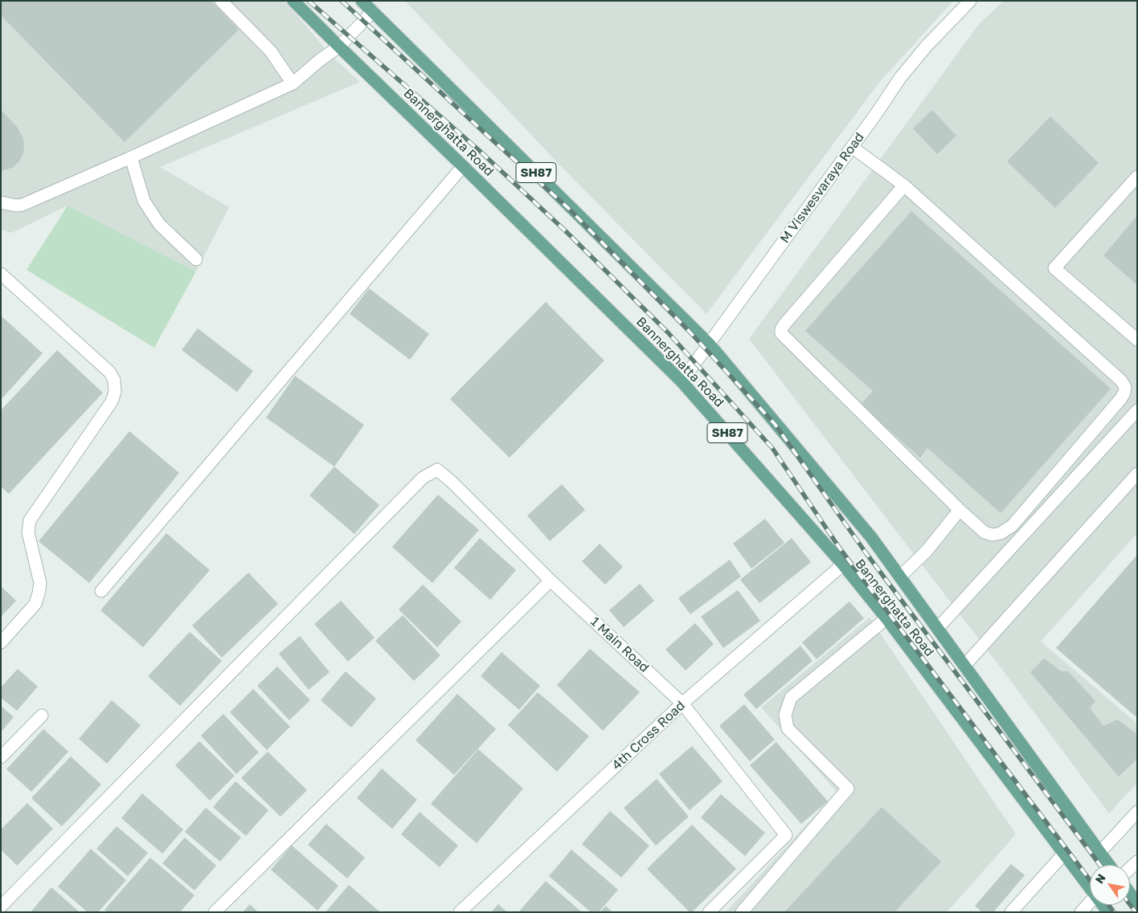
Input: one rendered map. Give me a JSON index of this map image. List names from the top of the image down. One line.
{"streets":{"main road":["Bannerghatta Road","SH87"],"street":["M Viswesvaraya Road","1 Main Road","4th Cross Road"]},"crossings":[["Bannerghatta Road","M Viswesvaraya Road"],["Bannerghatta Road","4th Cross Road"],["1 Main Road","4th Cross Road"]],"north":"top left"}
